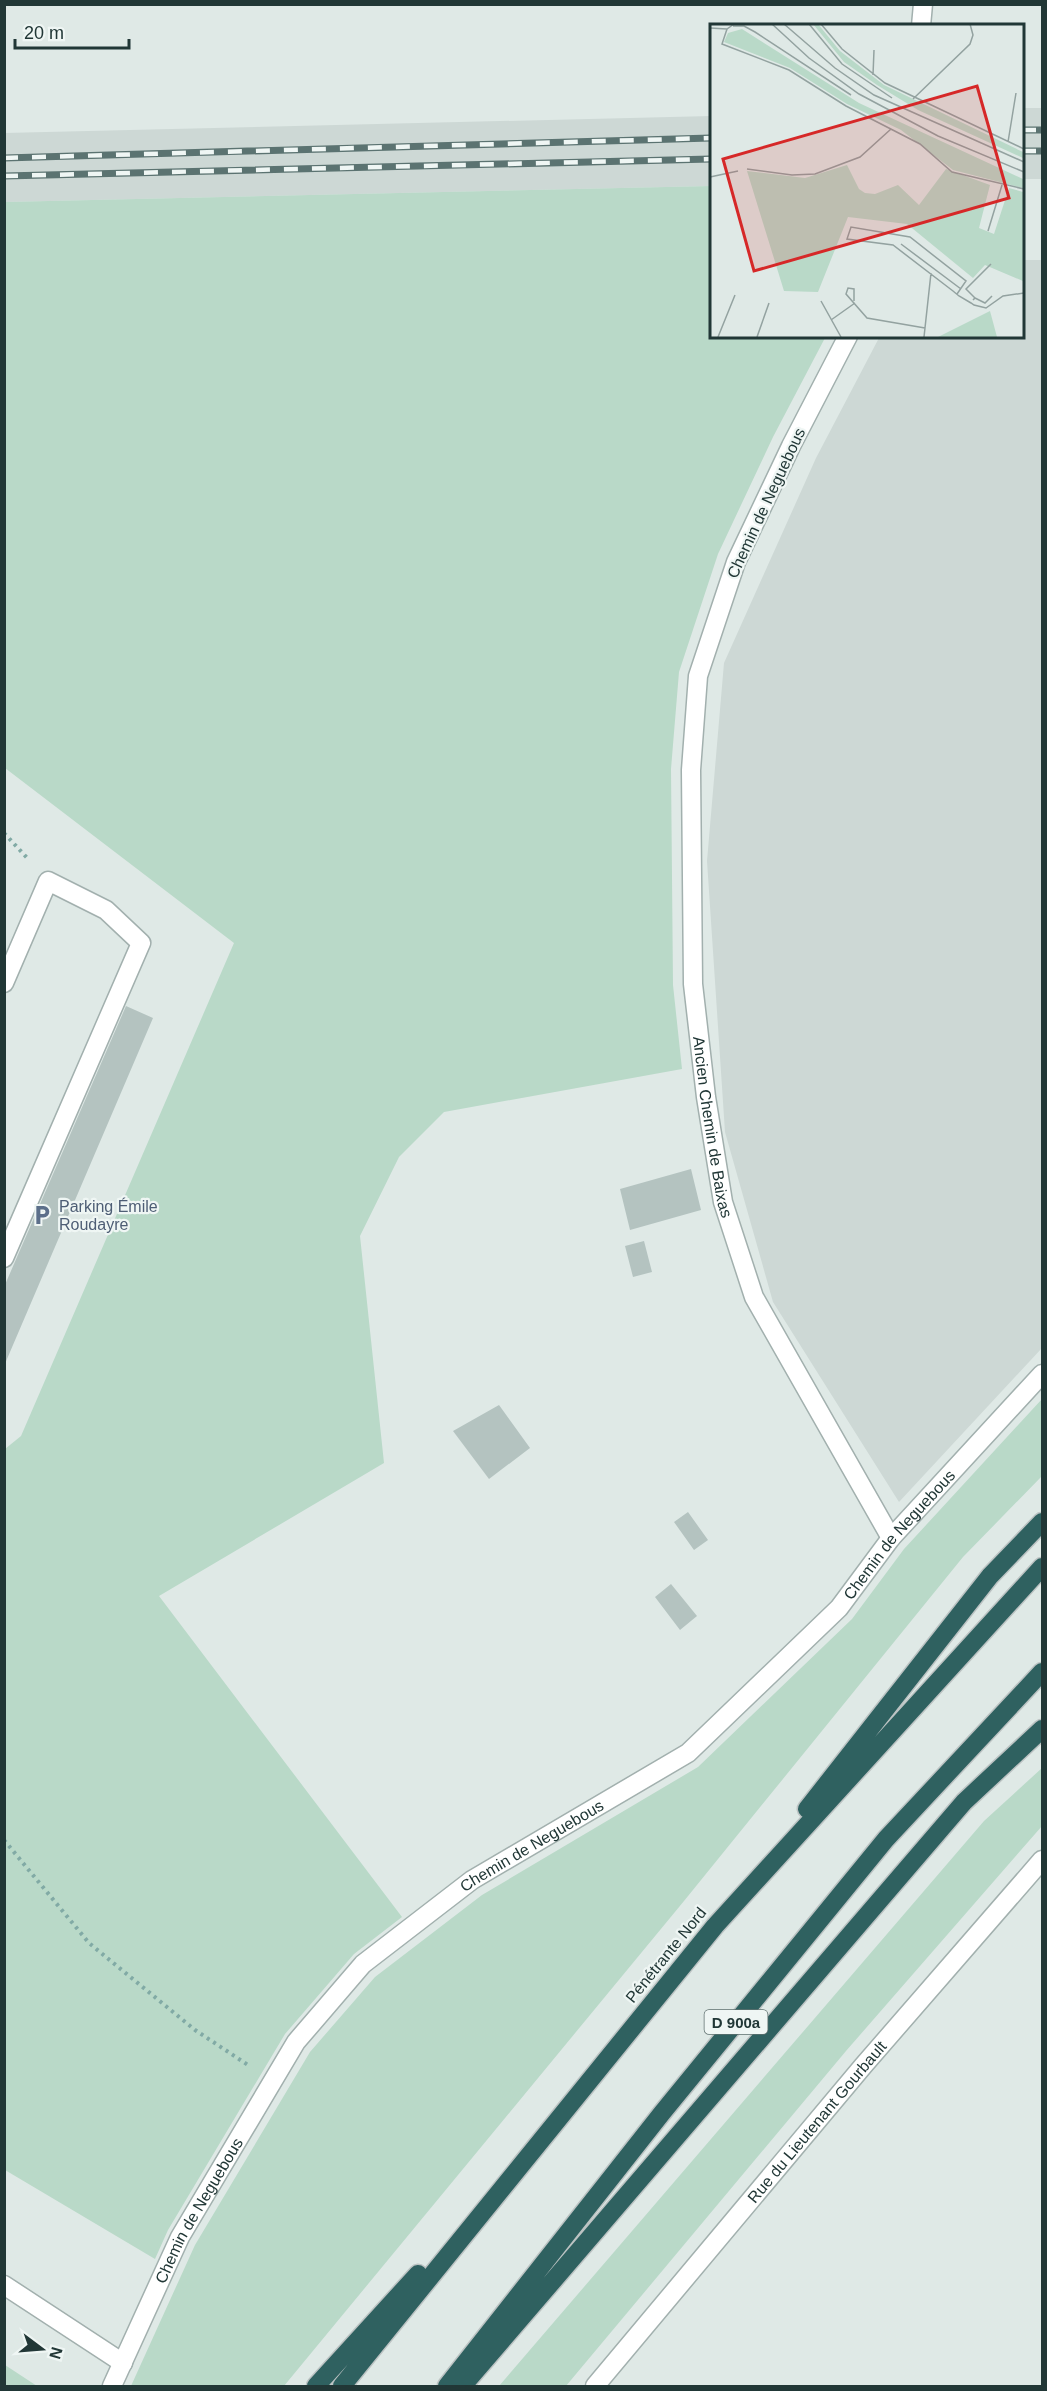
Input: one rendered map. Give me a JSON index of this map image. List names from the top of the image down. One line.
{"streets":{"highway":["Pénétrante Nord","D 900a"],"street":["Chemin de Neguebous","Ancien Chemin de Baixas","Rue du Lieutenant Gourbault"]},"crossings":[["Chemin de Neguebous","Ancien Chemin de Baixas"]],"places":{"parking":["Parking Émile Roudayre"]},"scale_bar":"20 m","north":"right"}
